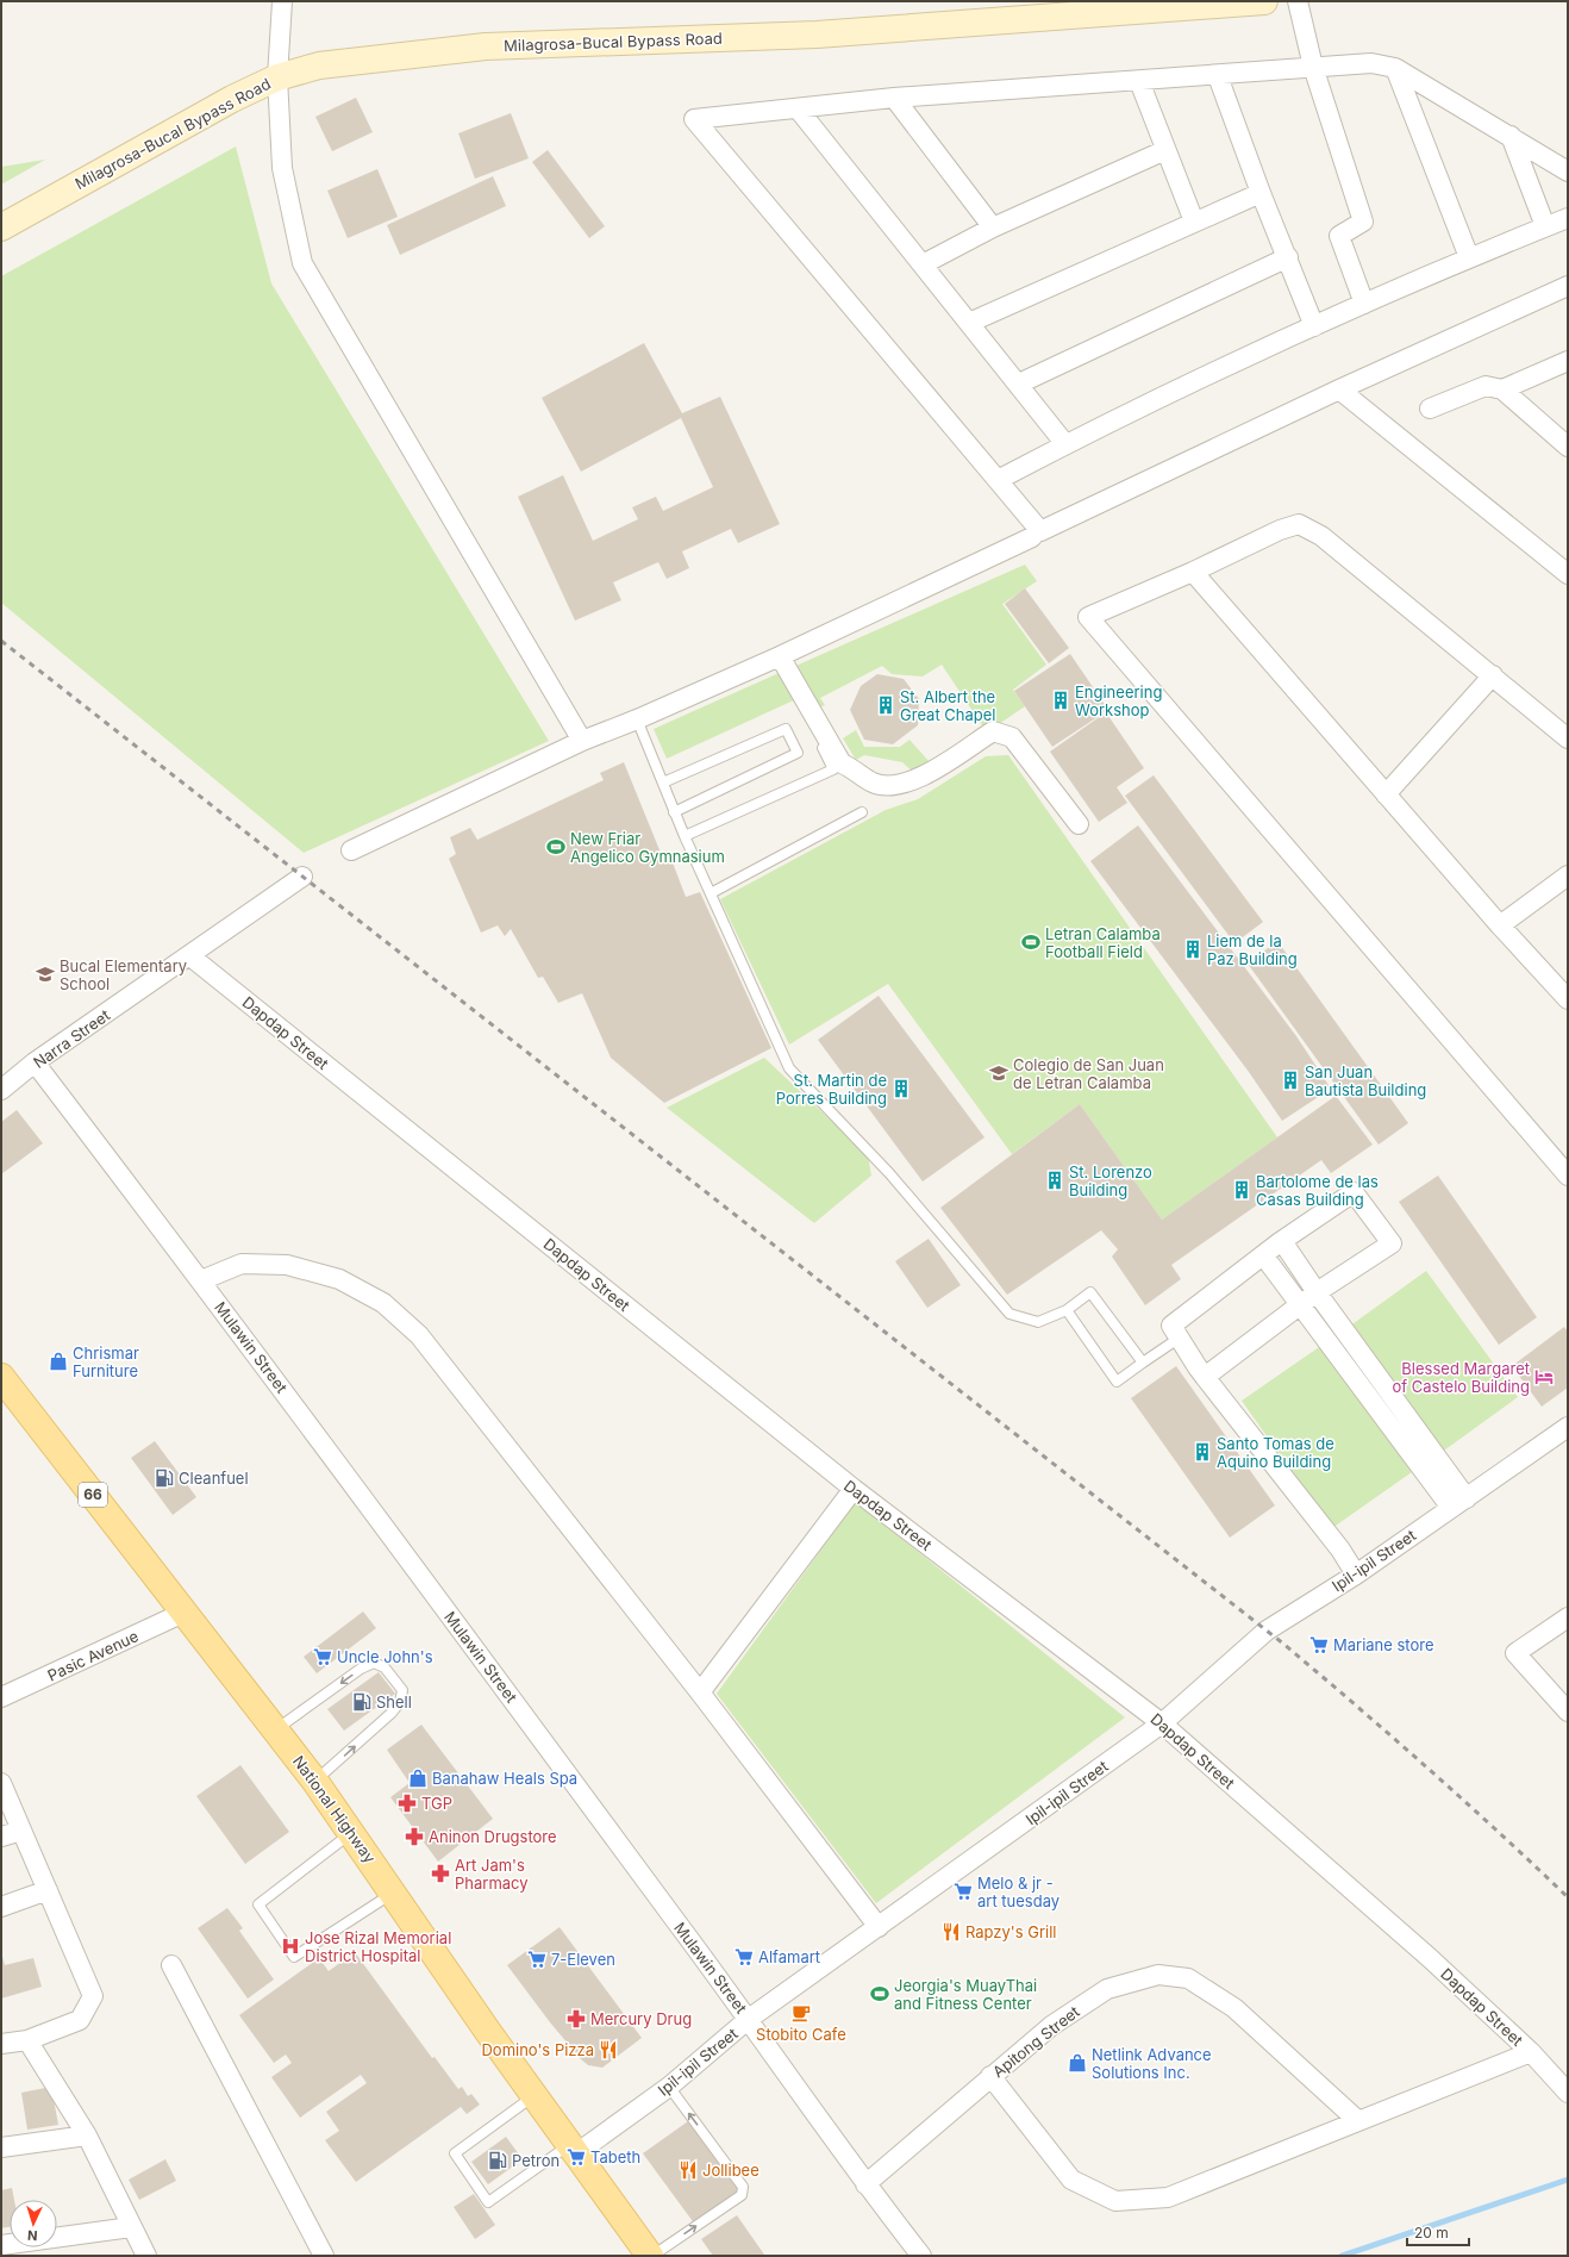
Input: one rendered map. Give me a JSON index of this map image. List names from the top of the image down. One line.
{"streets":{"main road":["Milagrosa-Bucal Bypass Road","66","National Highway"],"street":["Dapdap Street","Narra Street","Mulawin Street","Ipil-ipil Street","Pasic Avenue","Apitong Street"]},"crossings":[["Dapdap Street","Narra Street"],["Dapdap Street","Ipil-ipil Street"],["Narra Street","Mulawin Street"],["Mulawin Street","Ipil-ipil Street"],["Mulawin Street","Apitong Street"],["Ipil-ipil Street","National Highway"],["Pasic Avenue","National Highway"]],"places":{"building":["Engineering Workshop","St. Albert the Great Chapel","Liem de la Paz Building","San Juan Bautista Building","St. Martin de Porres Building","St. Lorenzo Building","Bartolome de las Casas Building","Santo Tomas de Aquino Building"],"sports":["New Friar Angelico Gymnasium","Letran Calamba Football Field","Jeorgia's MuayThai and Fitness Center"],"school or university":["Bucal Elementary School","Colegio de San Juan de Letran Calamba"],"shop":["Chrismar Furniture","Banahaw Heals Spa","Netlink Advance Solutions Inc."],"hotel":["Blessed Margaret of Castelo Building"],"fuel station":["Cleanfuel","Shell","Petron"],"supermarket":["Mariane store","Uncle John's","Melo & jr - art tuesday","Alfamart","7-Eleven","Tabeth"],"pharmacy":["TGP","Aninon Drugstore","Art Jam's Pharmacy","Mercury Drug"],"restaurant":["Rapzy's Grill","Domino's Pizza","Jollibee"],"hospital":["Jose Rizal Memorial District Hospital"],"cafe":["Stobito Cafe"]},"scale_bar":"20 m","north":"bottom"}
